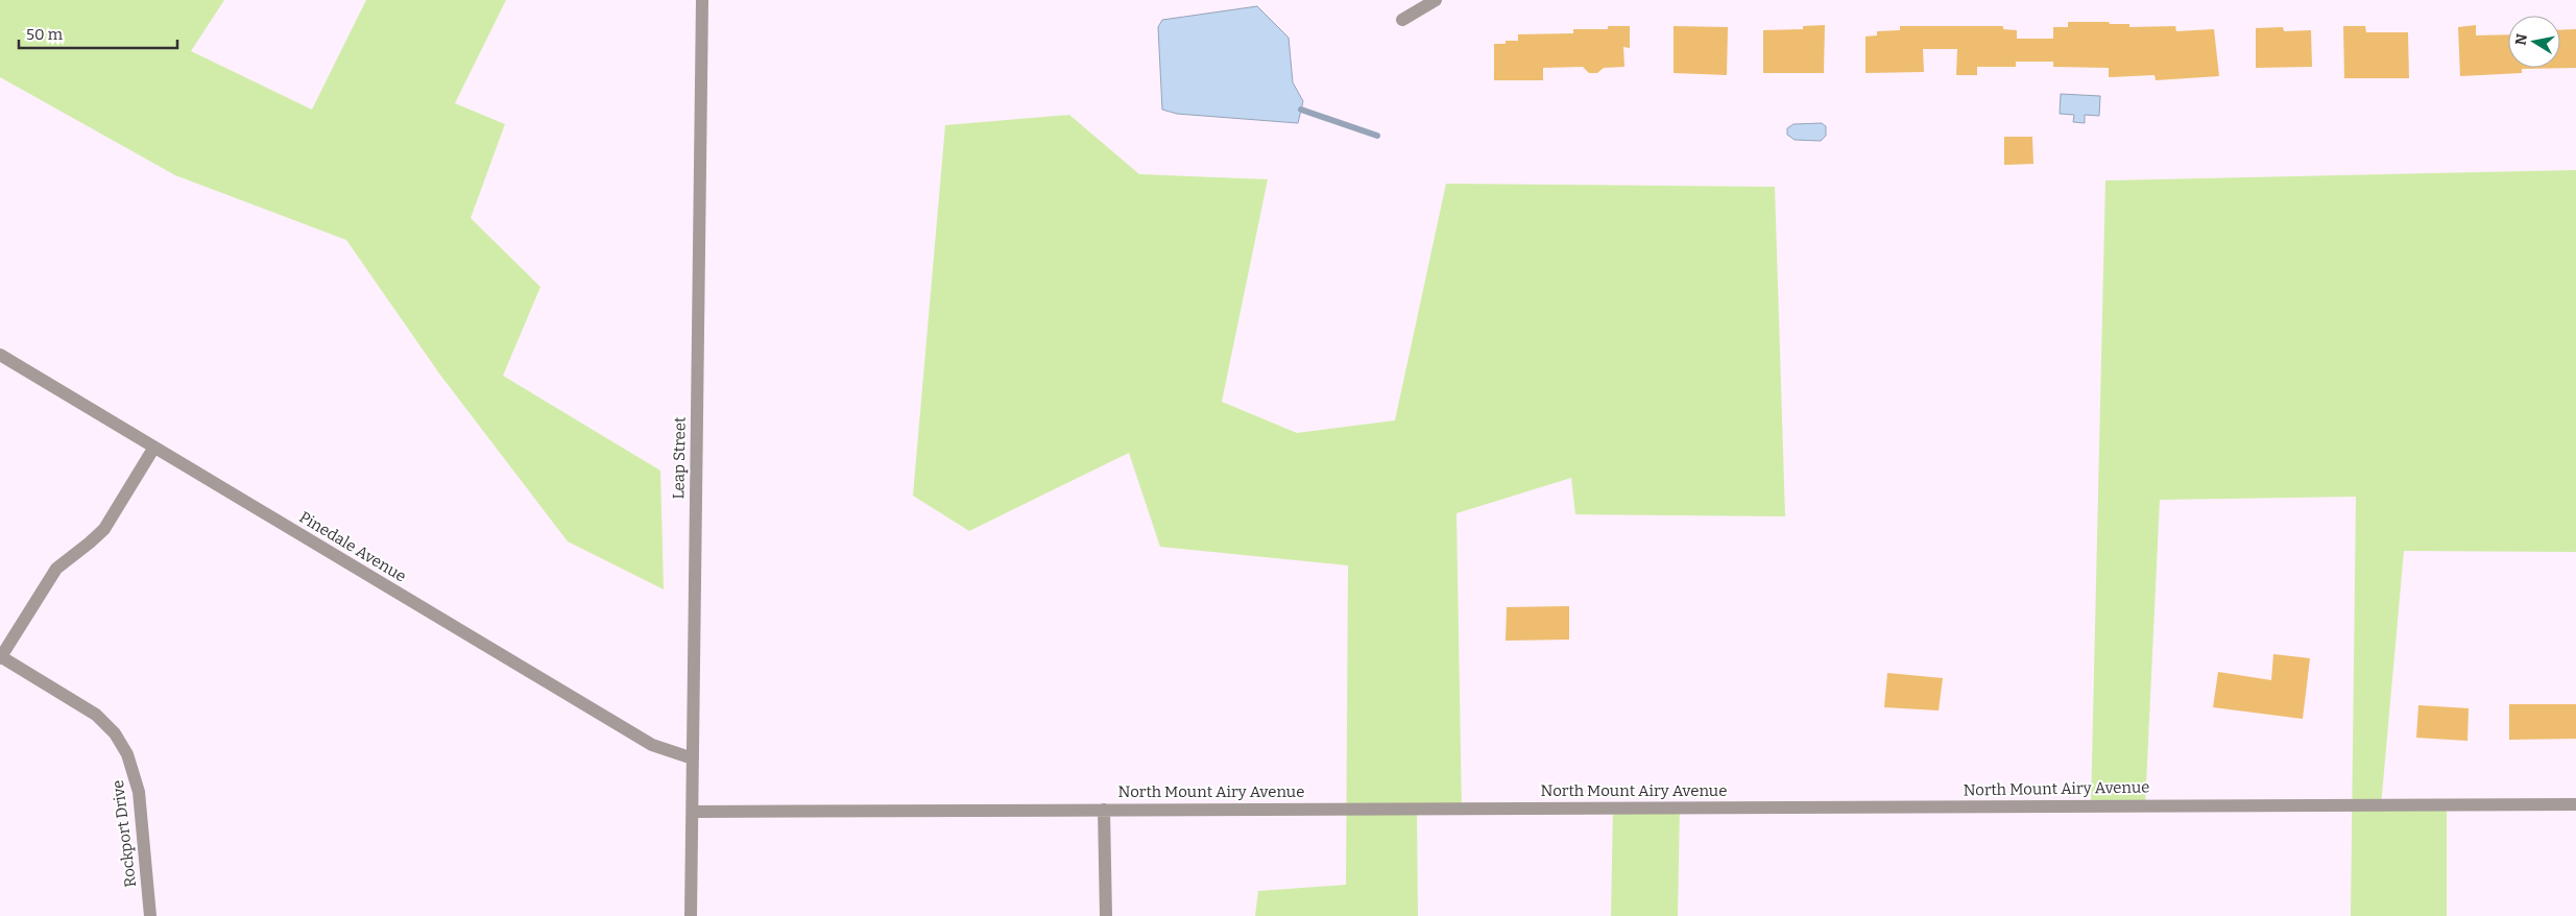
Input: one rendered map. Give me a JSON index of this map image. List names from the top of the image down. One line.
{"streets":{"street":["Leap Street","Pinedale Avenue","North Mount Airy Avenue","Rockport Drive"]},"crossings":[["Leap Street","Pinedale Avenue"],["Leap Street","North Mount Airy Avenue"]],"scale_bar":"50 m","north":"left"}
